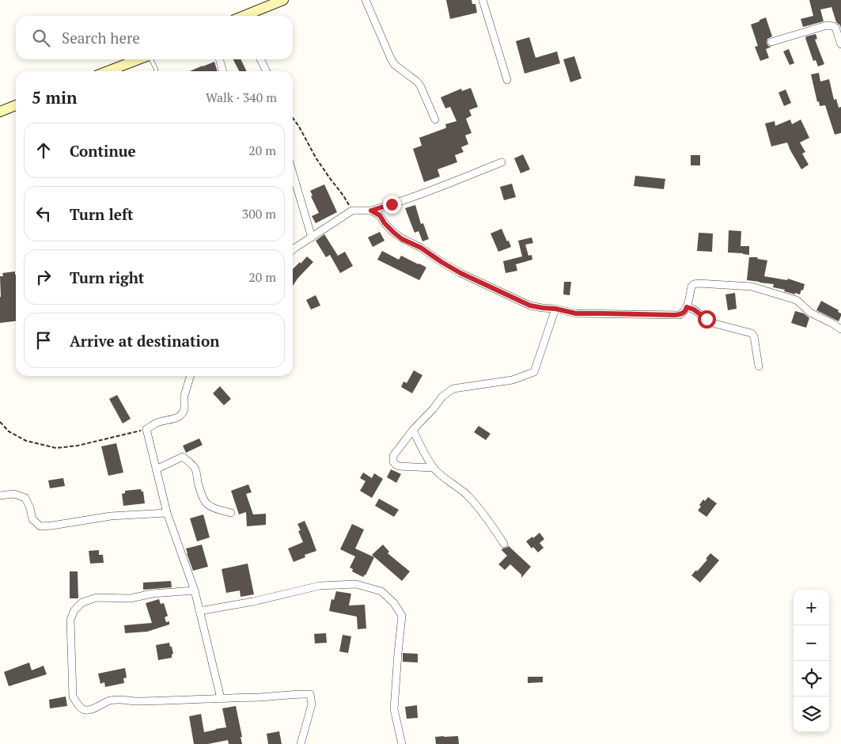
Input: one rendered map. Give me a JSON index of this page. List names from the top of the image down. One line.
{"page":{"search":"Search here","heading":["5 min","Walk · 340 m"],"list":[["Continue","20 m"],["Turn left","300 m"],["Turn right","20 m"],"Arrive at destination"],"map_buttons":["+","−"]}}
